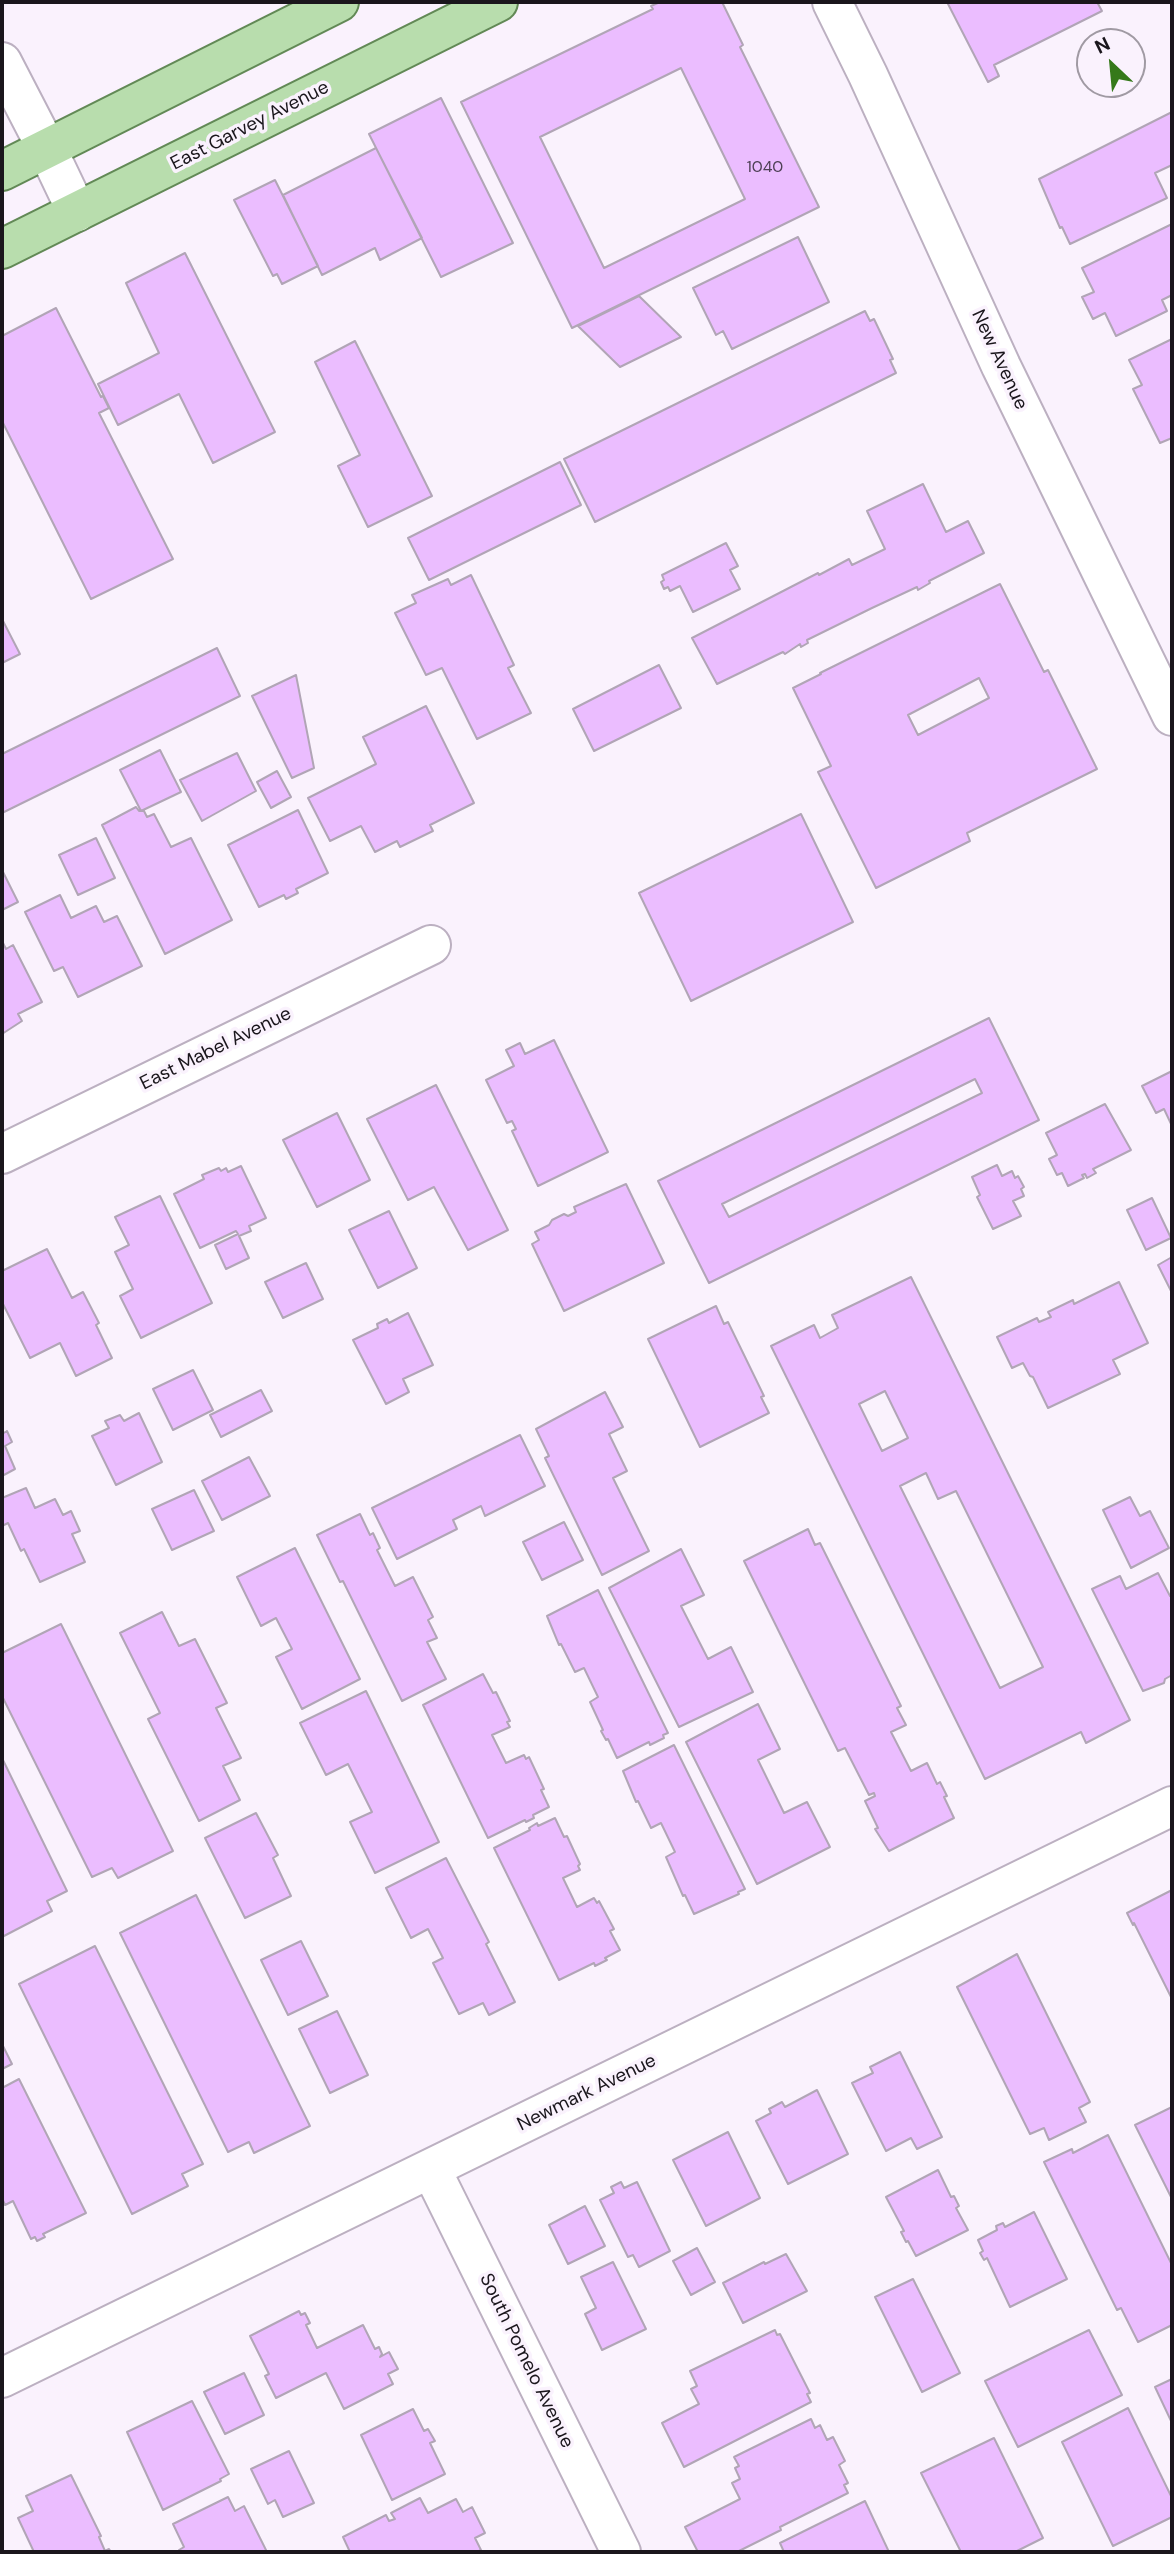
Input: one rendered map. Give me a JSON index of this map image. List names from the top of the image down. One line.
{"streets":{"main road":["East Garvey Avenue"],"street":["New Avenue","East Mabel Avenue","Newmark Avenue","South Pomelo Avenue"]},"crossings":[["Newmark Avenue","South Pomelo Avenue"]],"house_numbers":["1040"],"north":"top left"}
